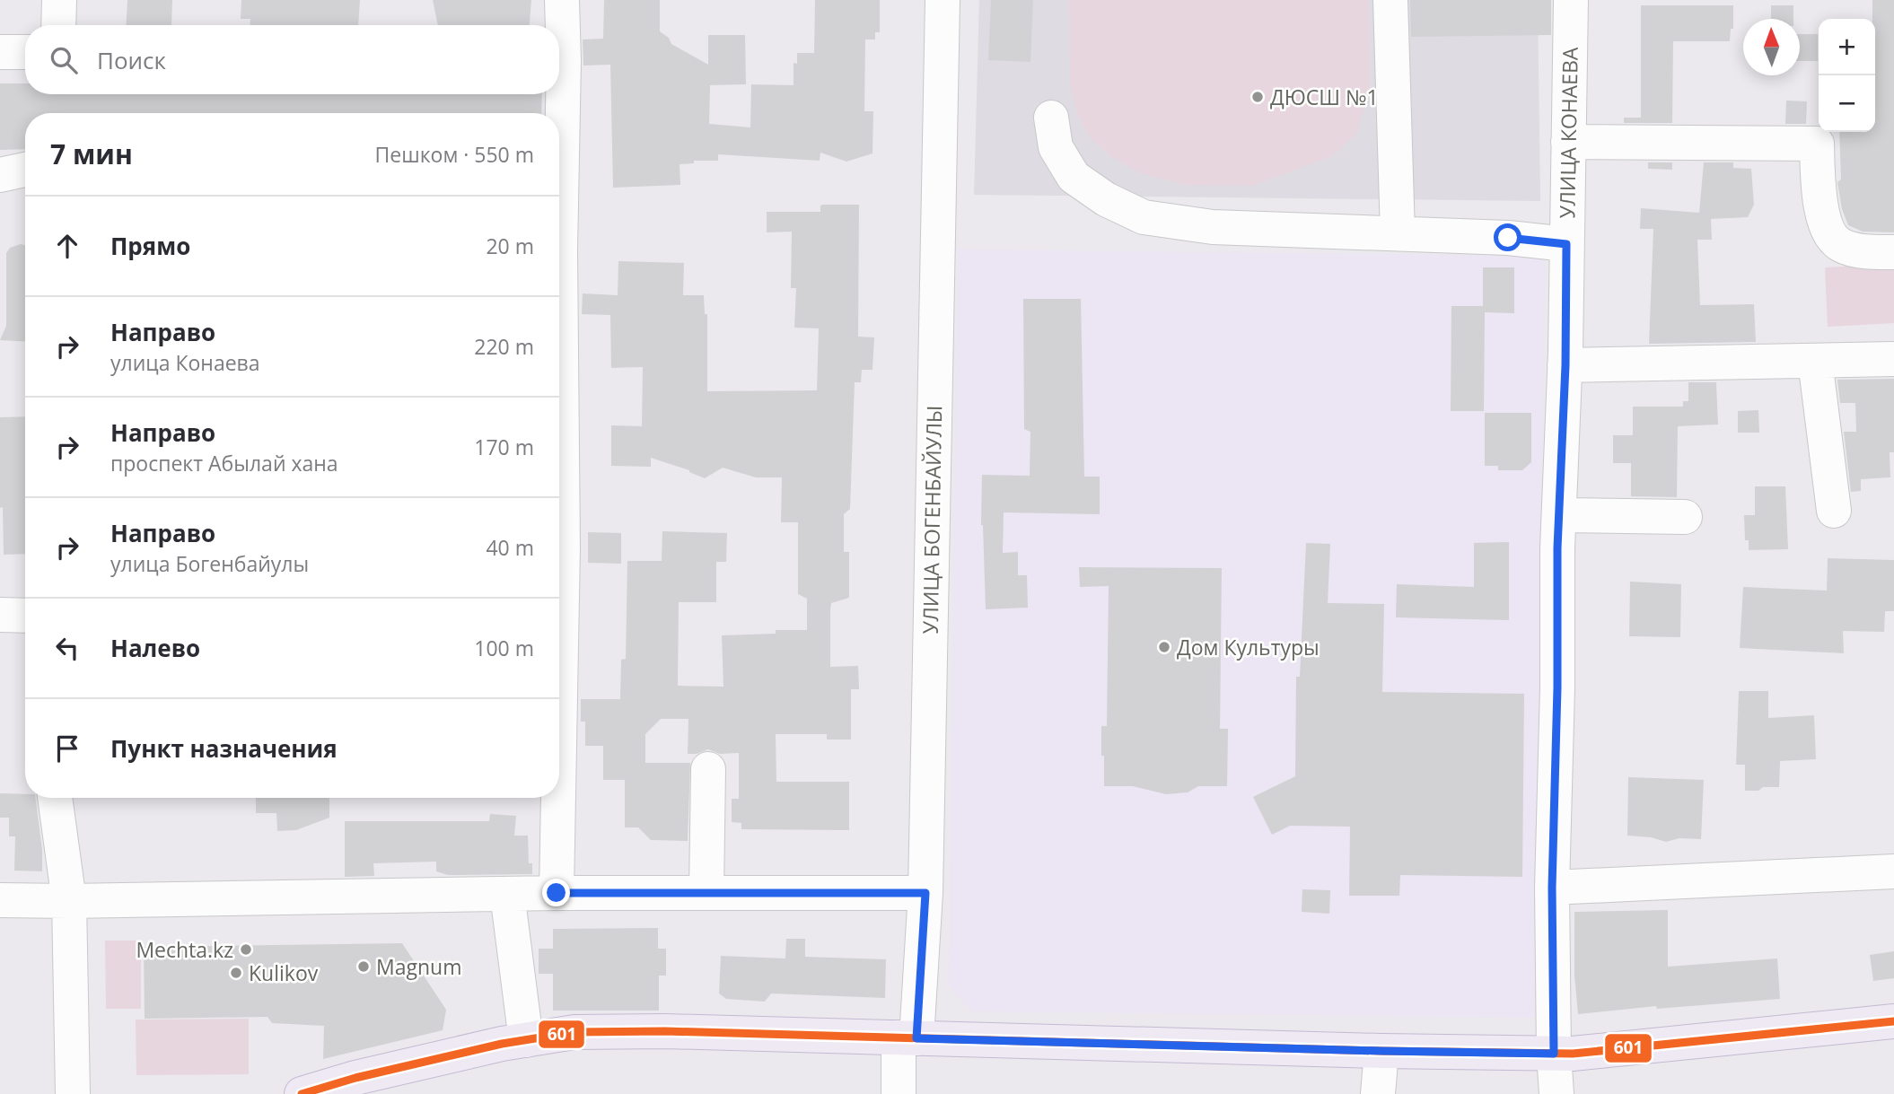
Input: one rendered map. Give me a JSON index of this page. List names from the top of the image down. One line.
{"streets":{"street":["УЛИЦА КОНАЕВА","УЛИЦА БОГЕНБАЙУЛЫ"]},"places":["ДЮСШ №1","Дом Культуры","Mechta.kz","Magnum","Kulikov"],"lines":["transit line 601"],"north":"top","page":{"map_buttons":["+","−"],"search":"Поиск","heading":["7 мин","Пешком · 550 m"],"list":[["Прямо","20 m"],["Направо","улица Конаева","220 m"],["Направо","проспект Абылай хана","170 m"],["Направо","улица Богенбайулы","40 m"],["Налево","100 m"],"Пункт назначения"]}}
